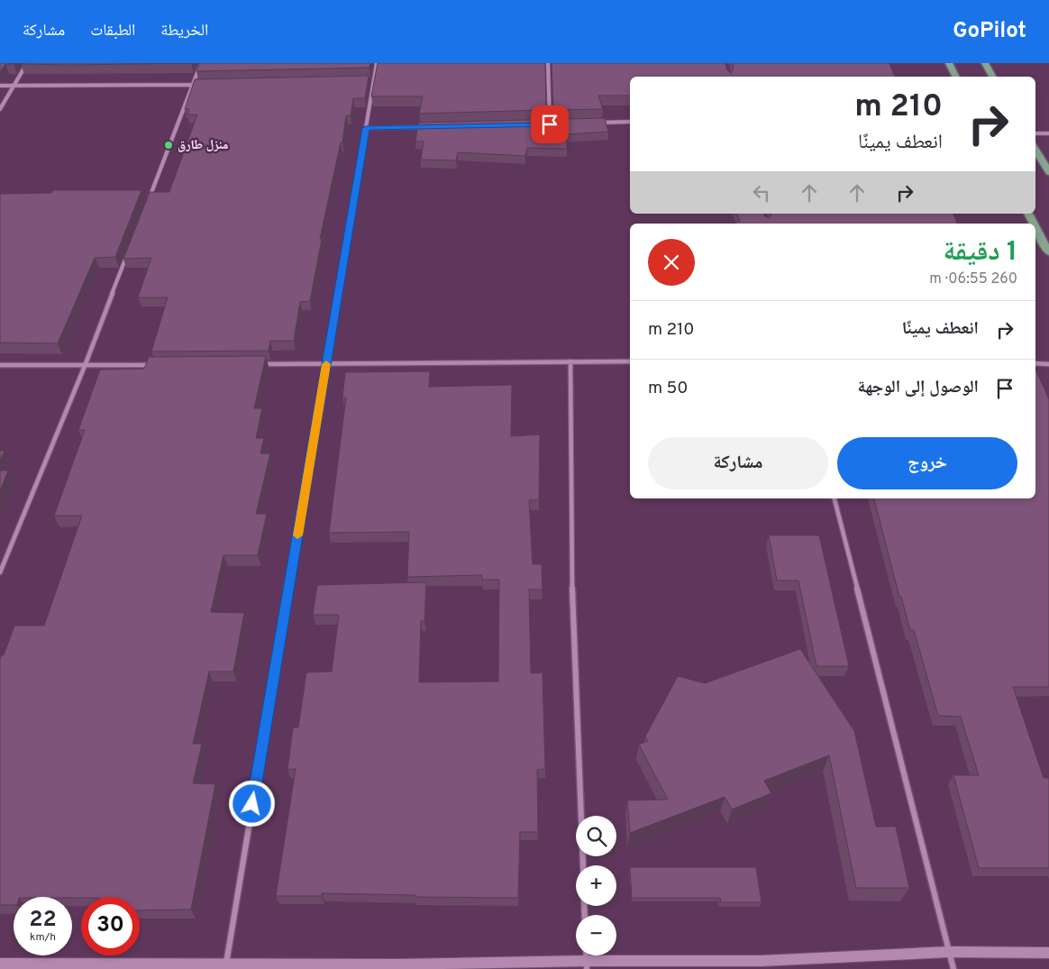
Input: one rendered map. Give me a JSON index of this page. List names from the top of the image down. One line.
{"places":["منزل طارق"],"page":{"header":"GoPilot","nav":["الخريطة","الطبقات","مشاركة"],"turn":["210 m","انعطف يمينًا"],"heading":["1 دقيقة","260 m · 06:55"],"list":[{"name":"انعطف يمينًا","value":"210 m"},{"name":"الوصول إلى الوجهة","value":"50 m"}],"buttons":["خروج","مشاركة"],"map_buttons":["+","−"],"speed":"22 km/h","limit":"30"}}
